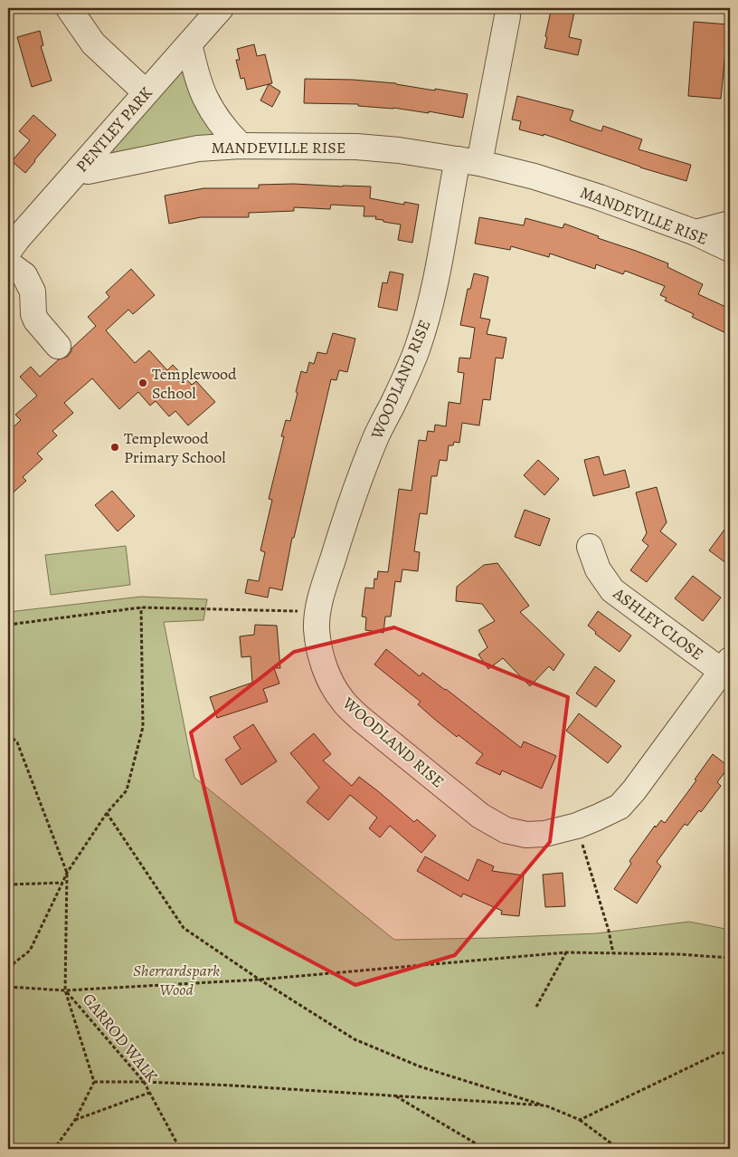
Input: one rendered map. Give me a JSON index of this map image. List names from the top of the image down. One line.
{"streets":{"street":["PENTLEY PARK","MANDEVILLE RISE","WOODLAND RISE","ASHLEY CLOSE"],"path":["GARROD WALK"]},"crossings":[["PENTLEY PARK","MANDEVILLE RISE"],["MANDEVILLE RISE","WOODLAND RISE"],["WOODLAND RISE","ASHLEY CLOSE"]],"parks":["Sherrardspark Wood"],"places":["Templewood School","Templewood Primary School"]}
